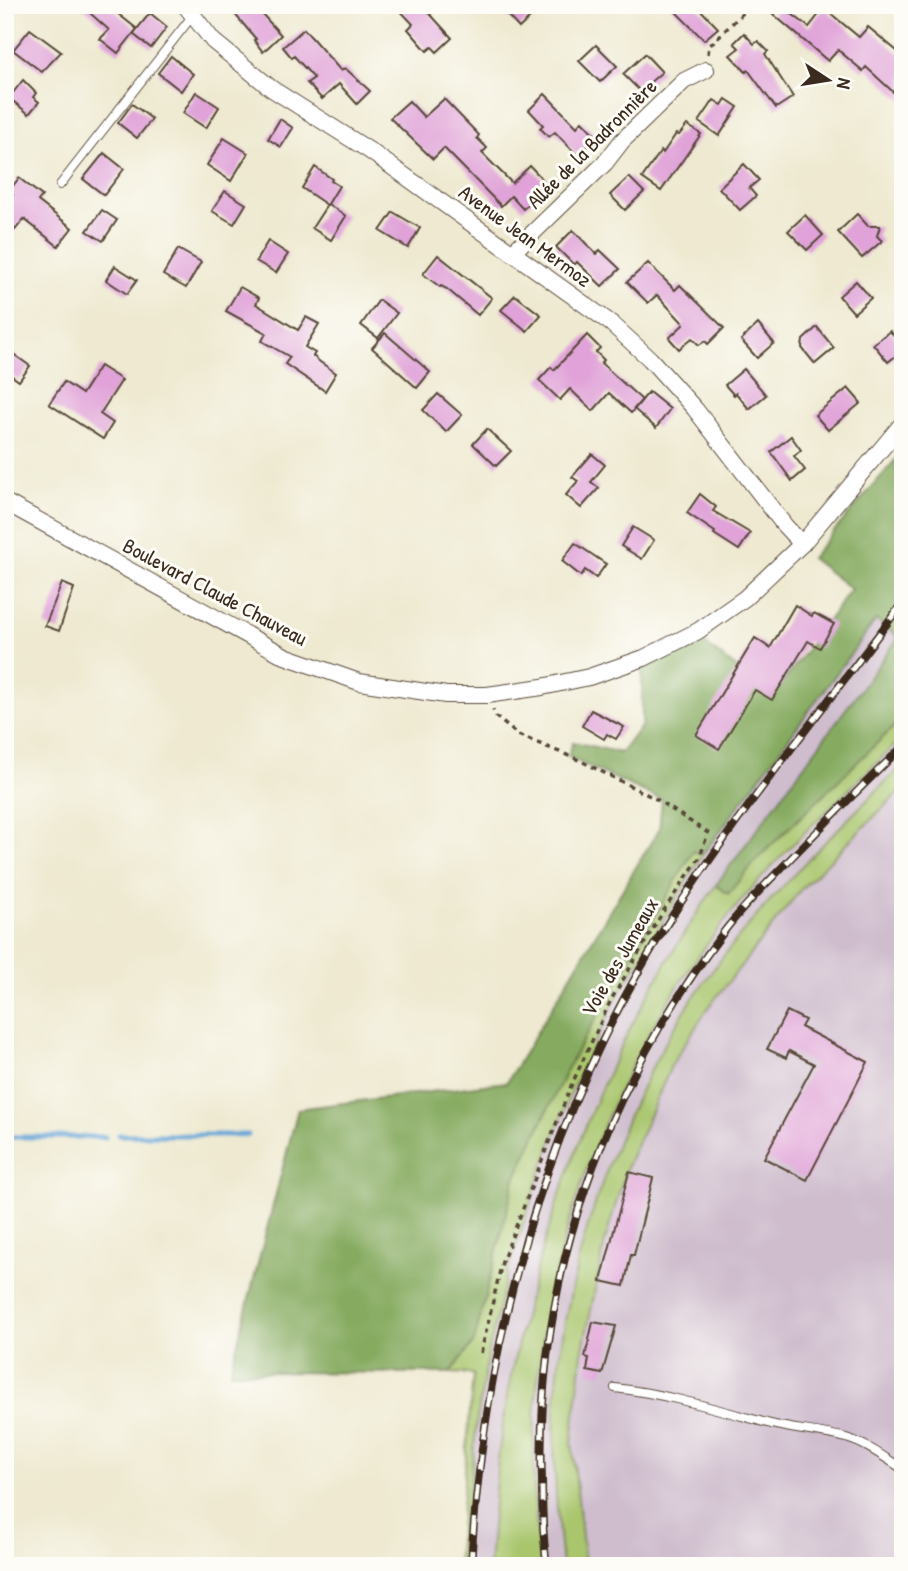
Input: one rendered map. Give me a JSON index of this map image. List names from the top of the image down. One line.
{"streets":{"street":["Allée de la Badronnière","Avenue Jean Mermoz","Boulevard Claude Chauveau"],"path":["Voie des Jumeaux"]},"crossings":[["Allée de la Badronnière","Avenue Jean Mermoz"],["Avenue Jean Mermoz","Boulevard Claude Chauveau"],["Boulevard Claude Chauveau","Voie des Jumeaux"]],"north":"right"}
